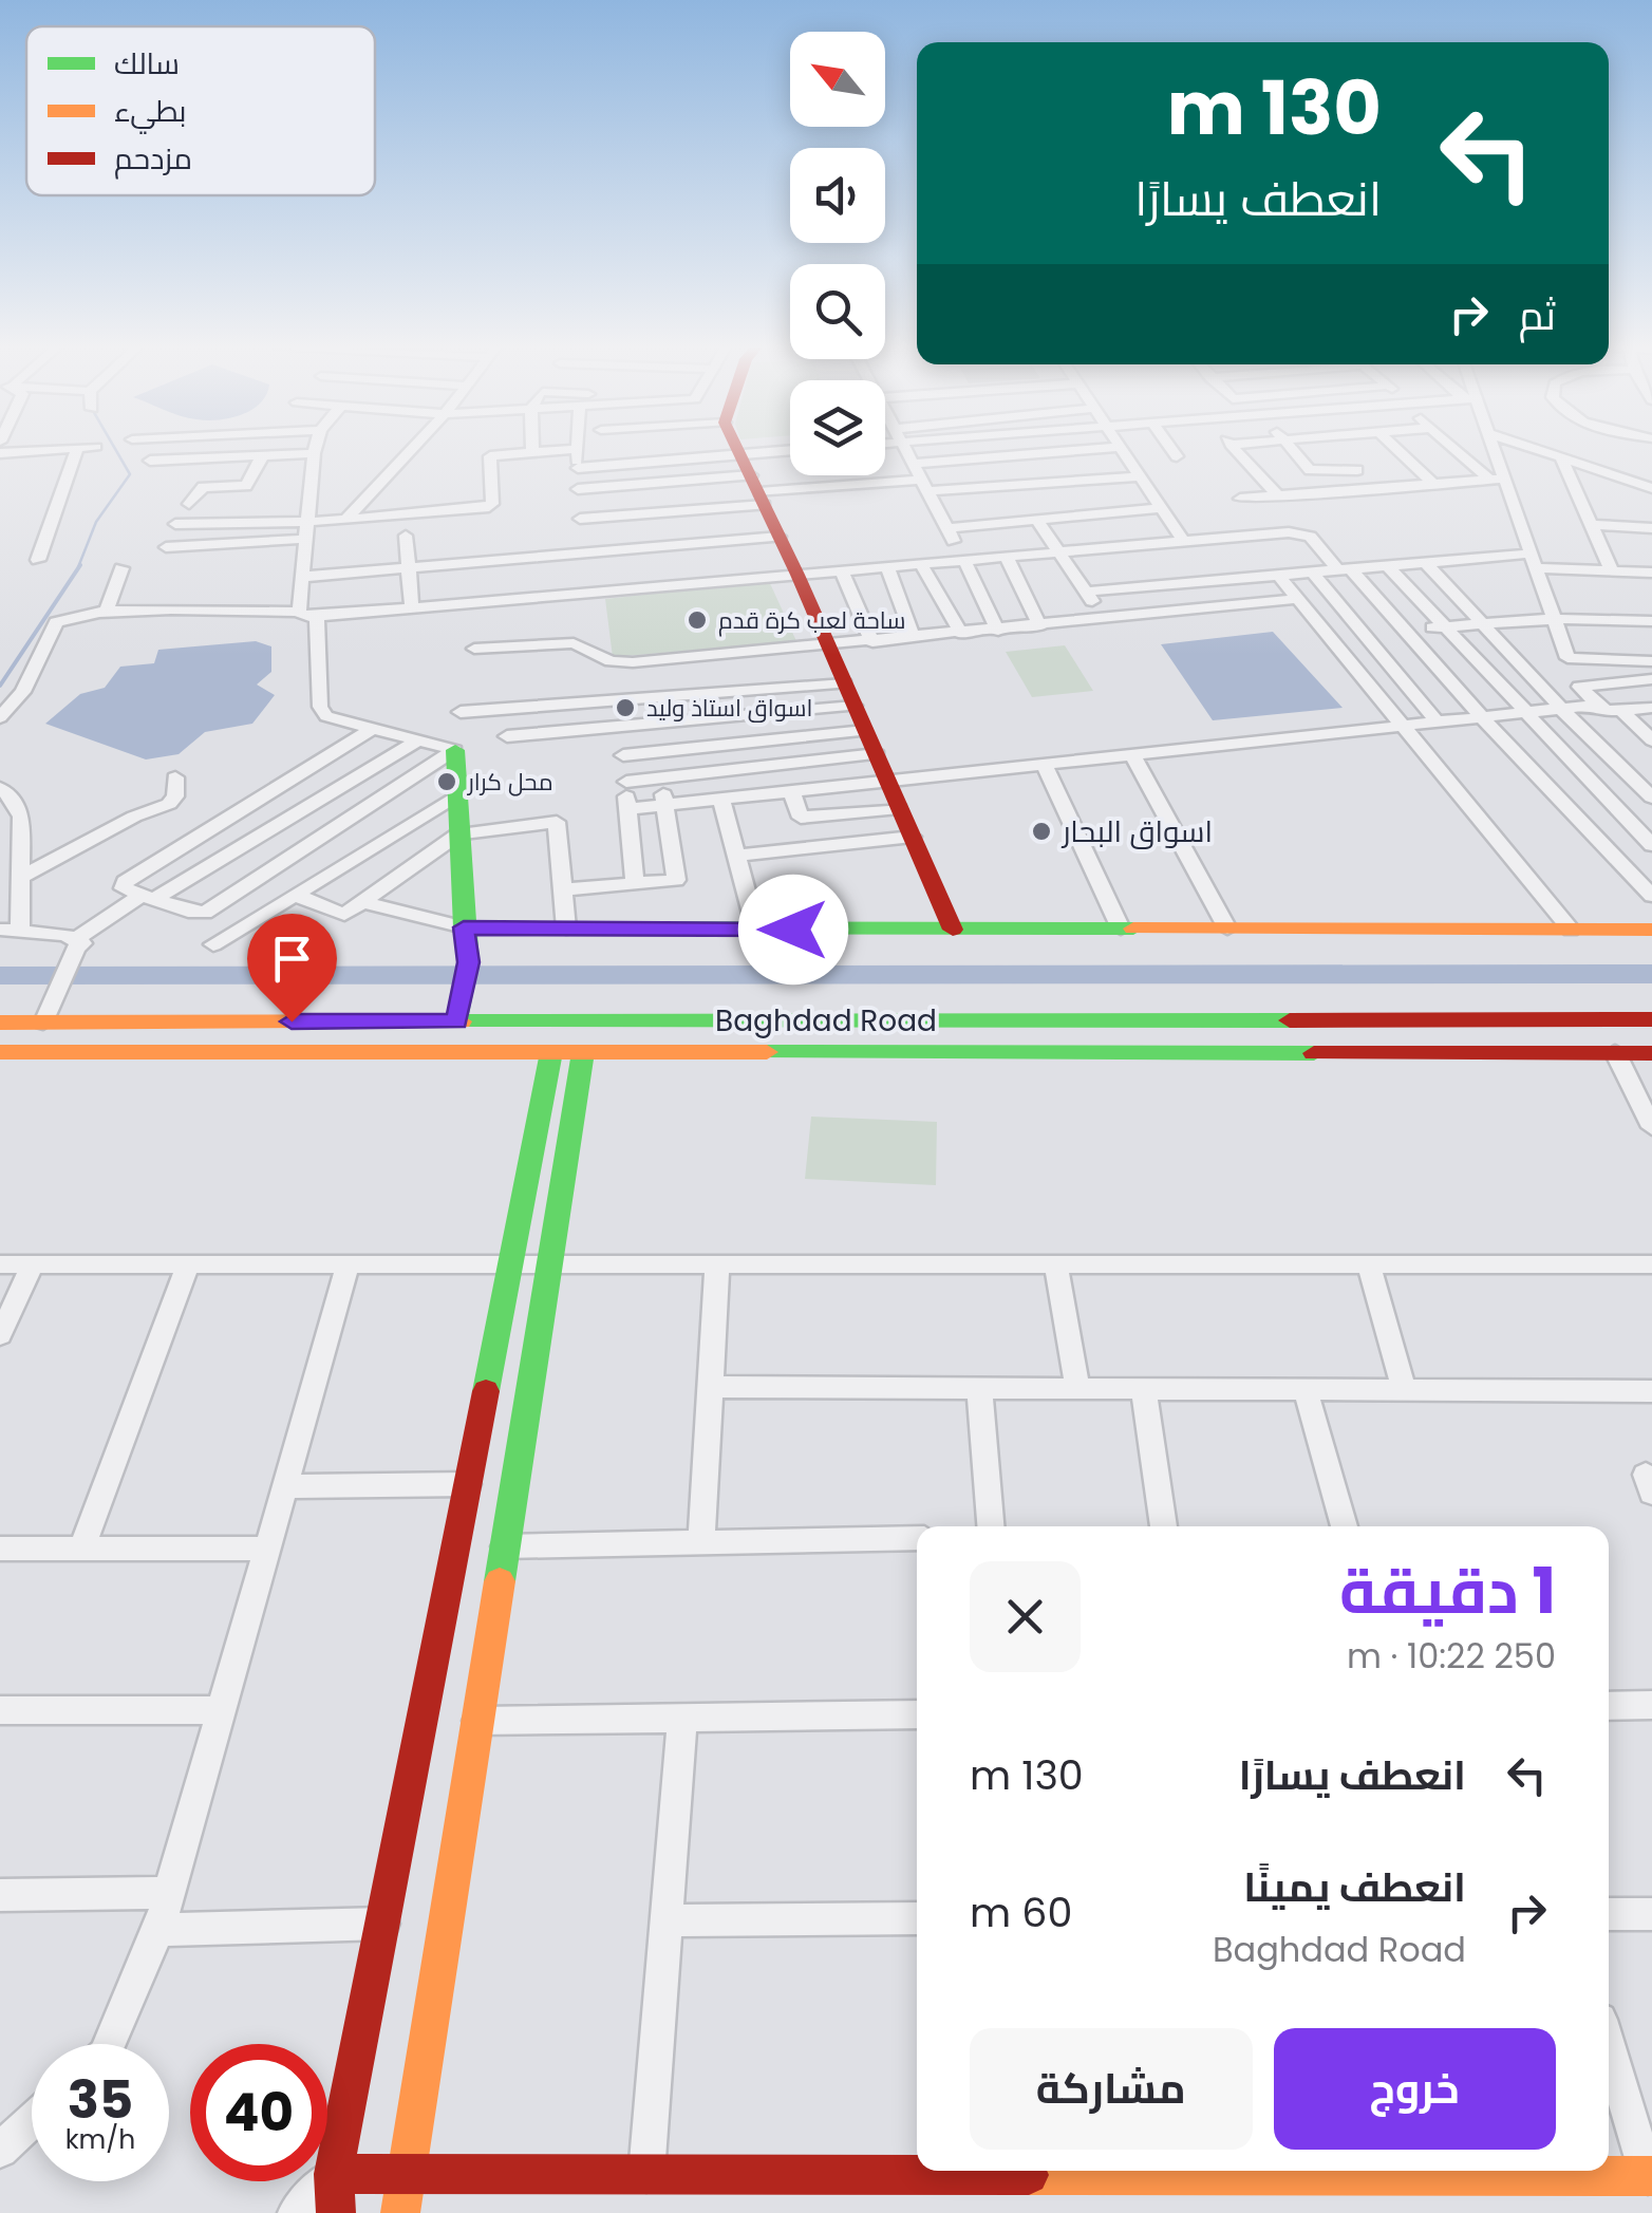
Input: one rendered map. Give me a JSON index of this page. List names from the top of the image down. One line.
{"streets":{"main road":["Baghdad Road"]},"places":["ساحة لعب كرة قدم","اسواق استاذ وليد","محل كرار","اسواق البحار"],"legend":["سالك","بطيء","مزدحم"],"north":"top left","page":{"turn":["130 m","انعطف يسارًا"],"then":"ثم","heading":["1 دقيقة","250 m · 10:22"],"list":[{"name":"انعطف يسارًا","value":"130 m"},{"name":"انعطف يمينًا","note":"Baghdad Road","value":"60 m"}],"buttons":["خروج","مشاركة"],"speed":"35 km/h","limit":"40"}}
